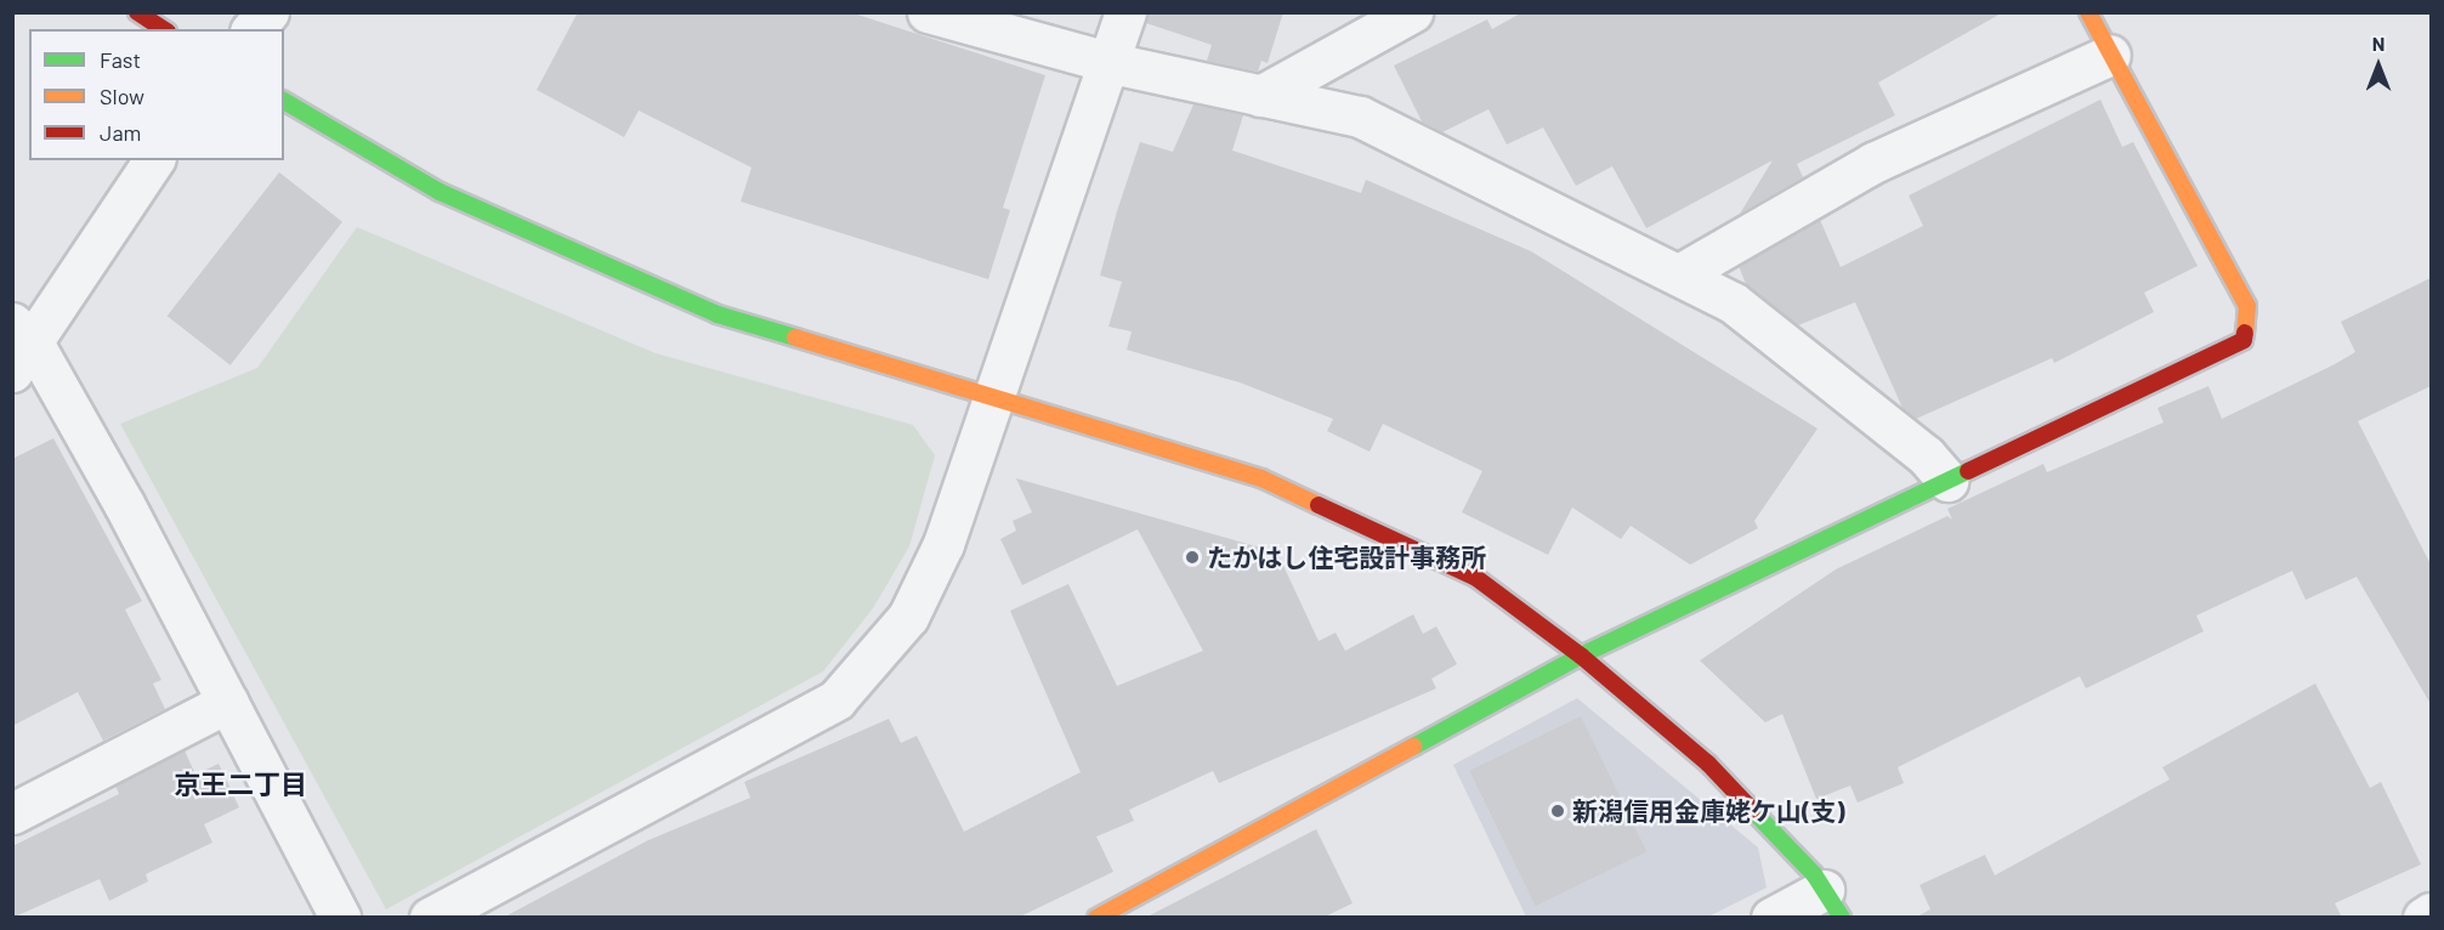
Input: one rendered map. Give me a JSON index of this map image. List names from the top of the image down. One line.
{"districts":["京王二丁目"],"places":["たかはし住宅設計事務所","新潟信用金庫姥ケ山(支)"],"legend":["Fast","Slow","Jam"],"north":"top"}
